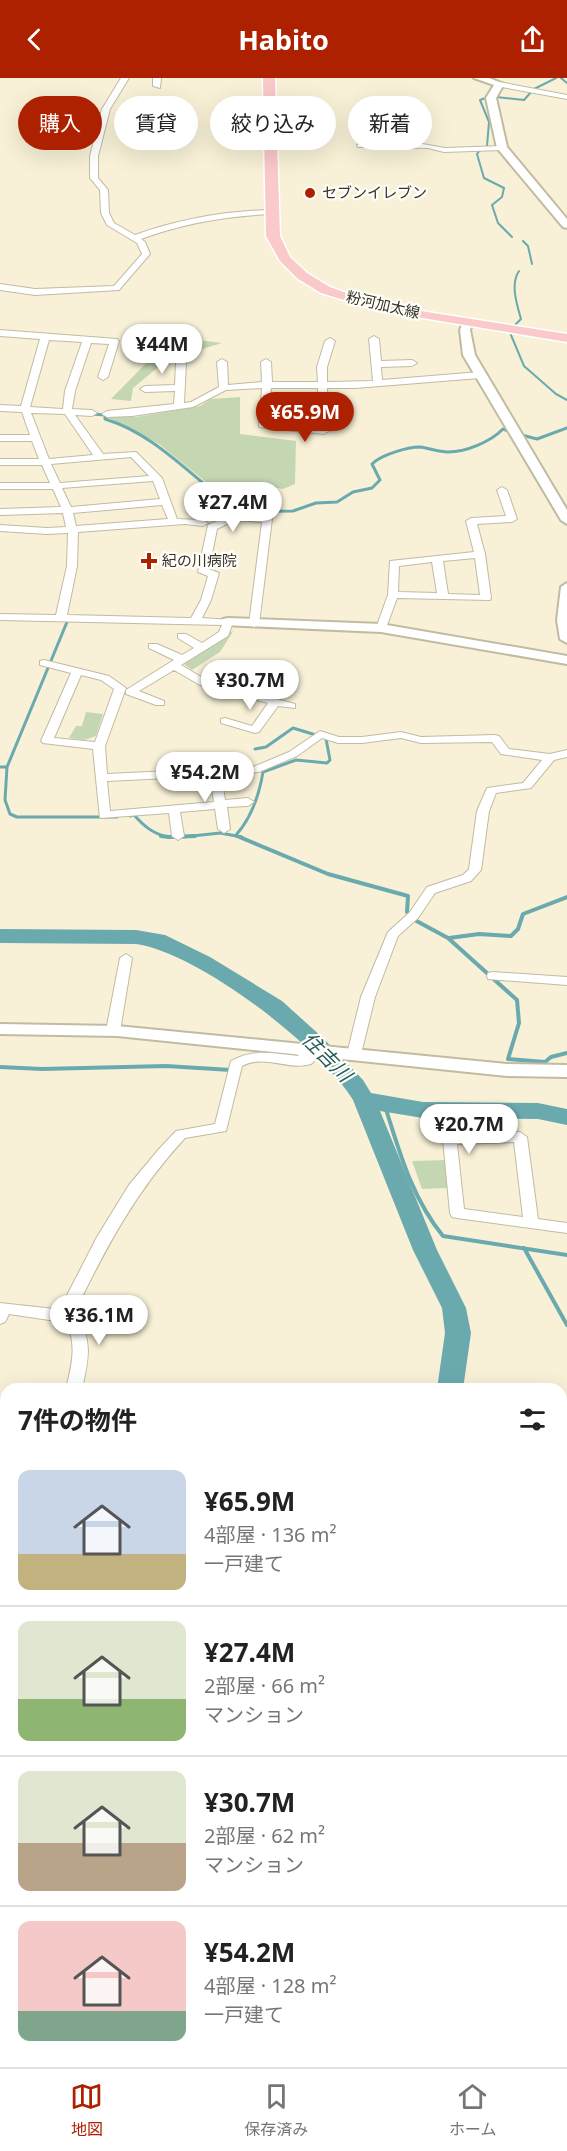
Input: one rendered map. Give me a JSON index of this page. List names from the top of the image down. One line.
{"streets":{"main road":["粉河加太線"]},"water":["住吉川"],"places":{"other":["セブンイレブン"],"health":["紀の川病院"]},"page":{"header":"Habito","chip":["購入","賃貸","絞り込み","新着"],"price":["¥44M","¥65.9M","¥27.4M","¥30.7M","¥54.2M","¥20.7M","¥36.1M"],"heading":"7件の物件","list":[{"name":"¥65.9M","note":"4部屋 · 136 m² · 一戸建て"},{"name":"¥27.4M","note":"2部屋 · 66 m² · マンション"},{"name":"¥30.7M","note":"2部屋 · 62 m² · マンション"},{"name":"¥54.2M","note":"4部屋 · 128 m² · 一戸建て"}],"tabs":["地図","保存済み","ホーム"]}}
